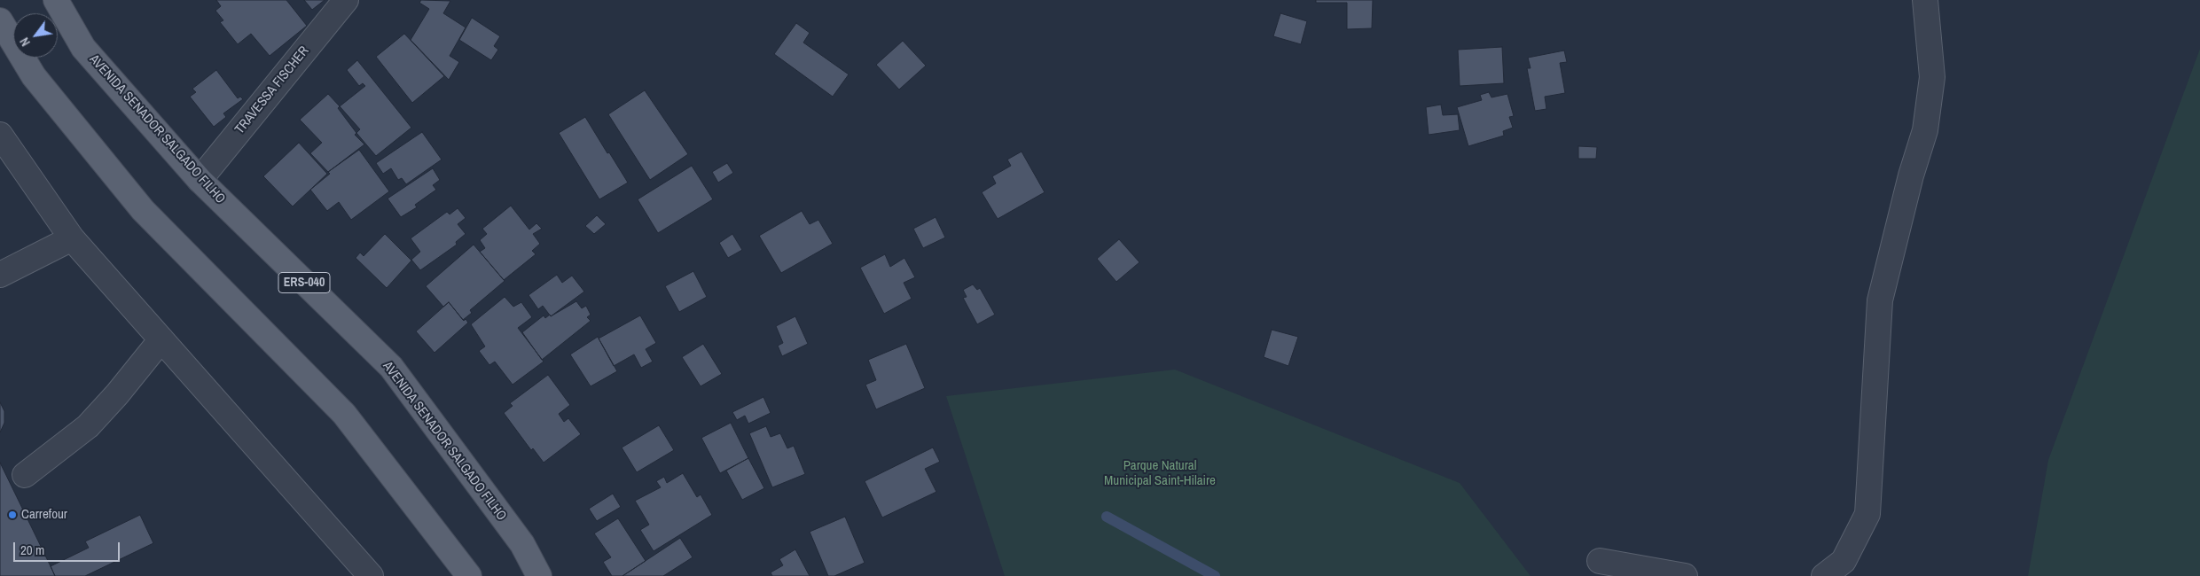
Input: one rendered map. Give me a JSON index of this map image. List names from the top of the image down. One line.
{"streets":{"main road":["AVENIDA SENADOR SALGADO FILHO","ERS-040"],"street":["TRAVESSA FISCHER"]},"crossings":[["TRAVESSA FISCHER","AVENIDA SENADOR SALGADO FILHO"]],"parks":["Parque Natural Municipal Saint-Hilaire"],"places":["Carrefour"],"scale_bar":"20 m","north":"bottom left"}
